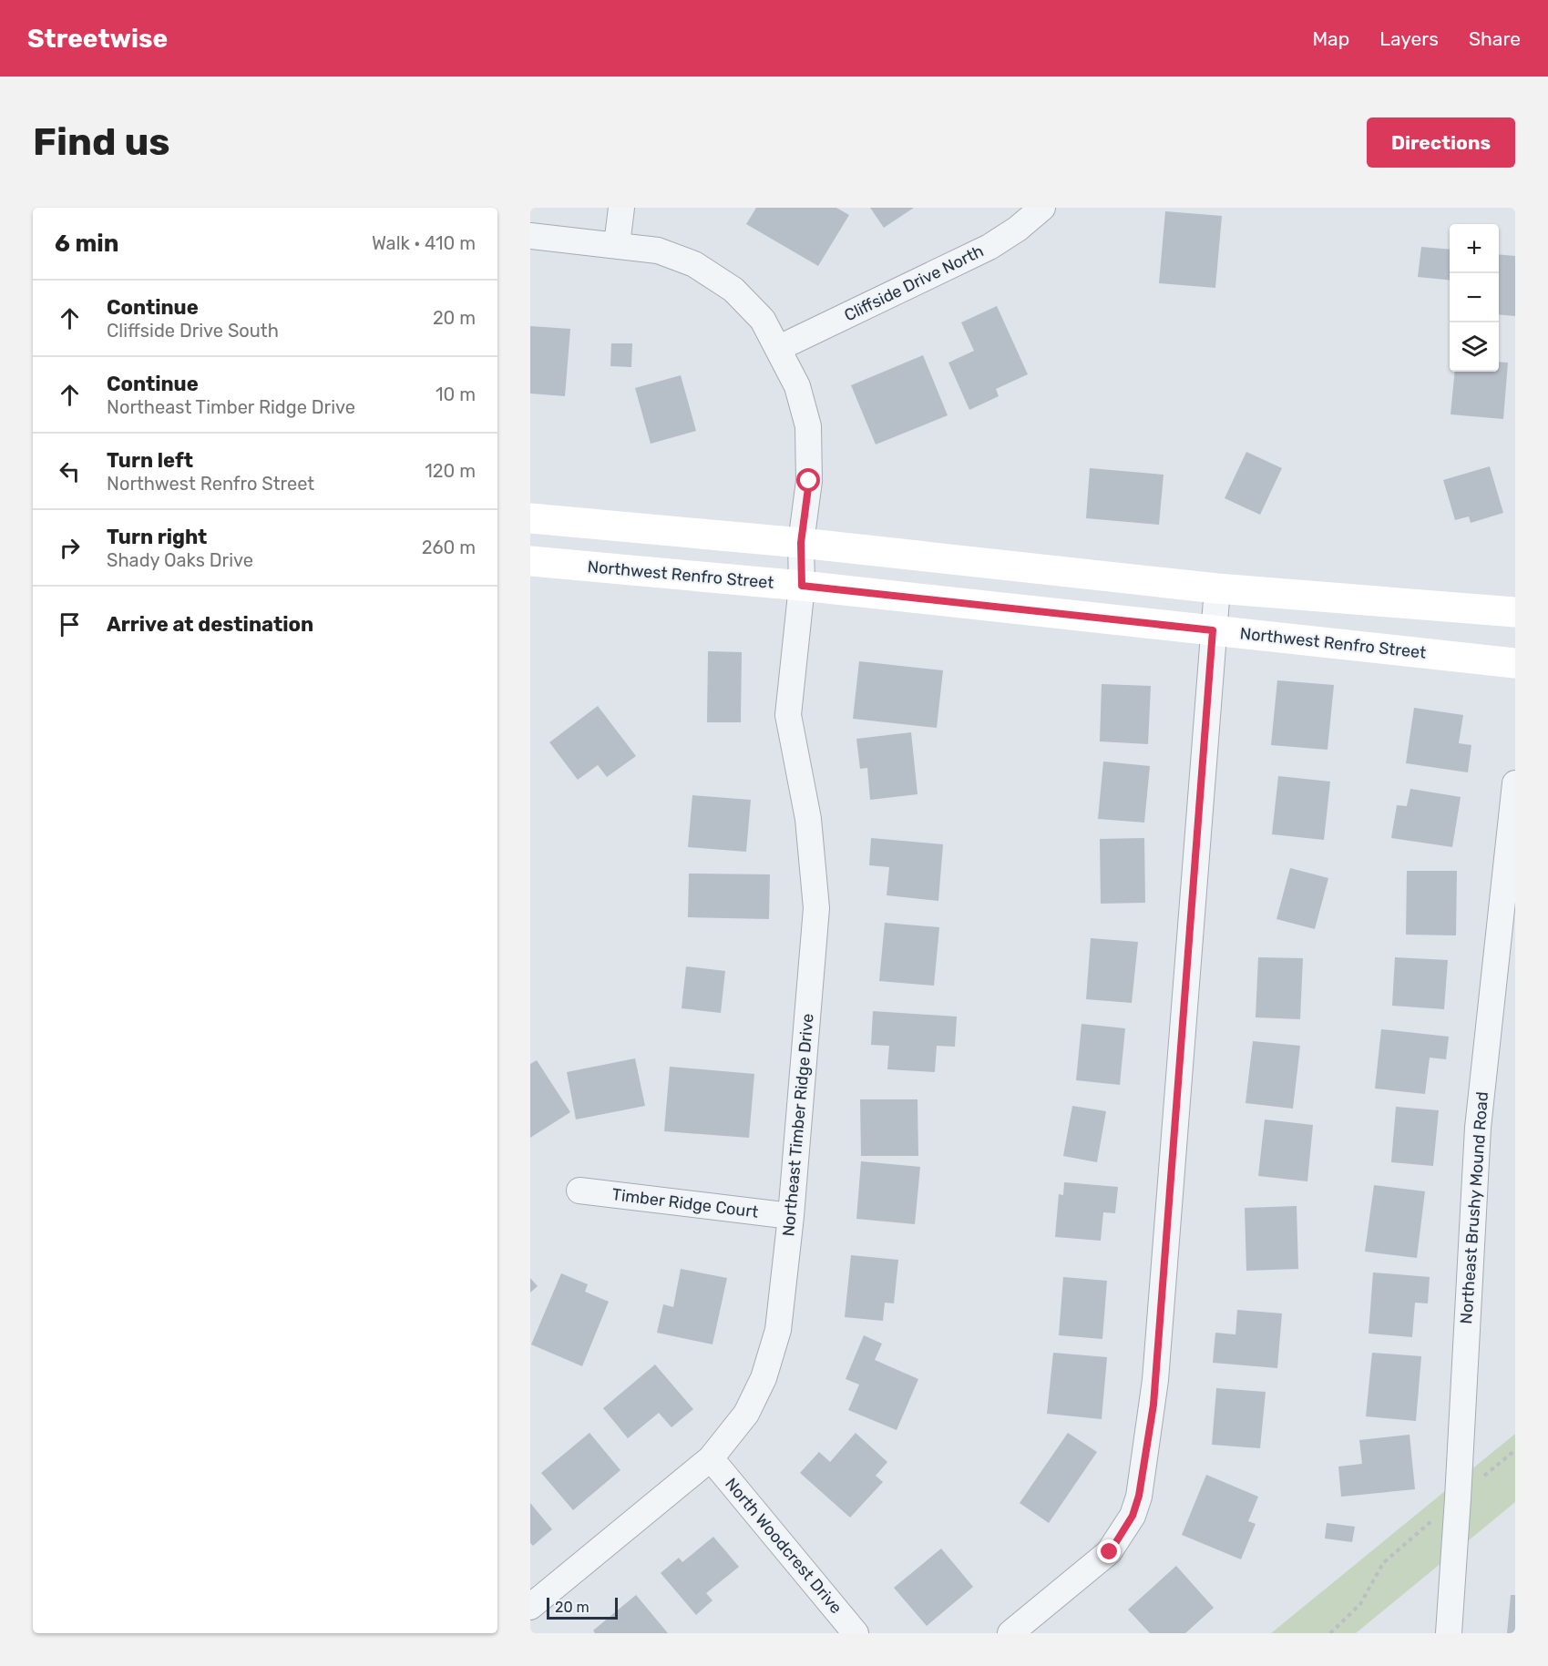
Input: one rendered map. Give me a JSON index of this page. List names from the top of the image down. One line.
{"streets":{"main road":["Northwest Renfro Street"],"street":["Cliffside Drive North","Northeast Timber Ridge Drive","Timber Ridge Court","Northeast Brushy Mound Road","North Woodcrest Drive"]},"crossings":[["Cliffside Drive North","Northeast Timber Ridge Drive"],["Northwest Renfro Street","Northeast Timber Ridge Drive"],["Northeast Timber Ridge Drive","Timber Ridge Court"],["Northeast Timber Ridge Drive","North Woodcrest Drive"]],"scale_bar":"20 m","page":{"header":"Streetwise","nav":["Map","Layers","Share"],"buttons":"Directions","title":"Find us","heading":["6 min","Walk · 410 m"],"map_buttons":["+","−"],"list":[["Continue","Cliffside Drive South","20 m"],["Continue","Northeast Timber Ridge Drive","10 m"],["Turn left","Northwest Renfro Street","120 m"],["Turn right","Shady Oaks Drive","260 m"],"Arrive at destination"],"scale":"20 m"}}
